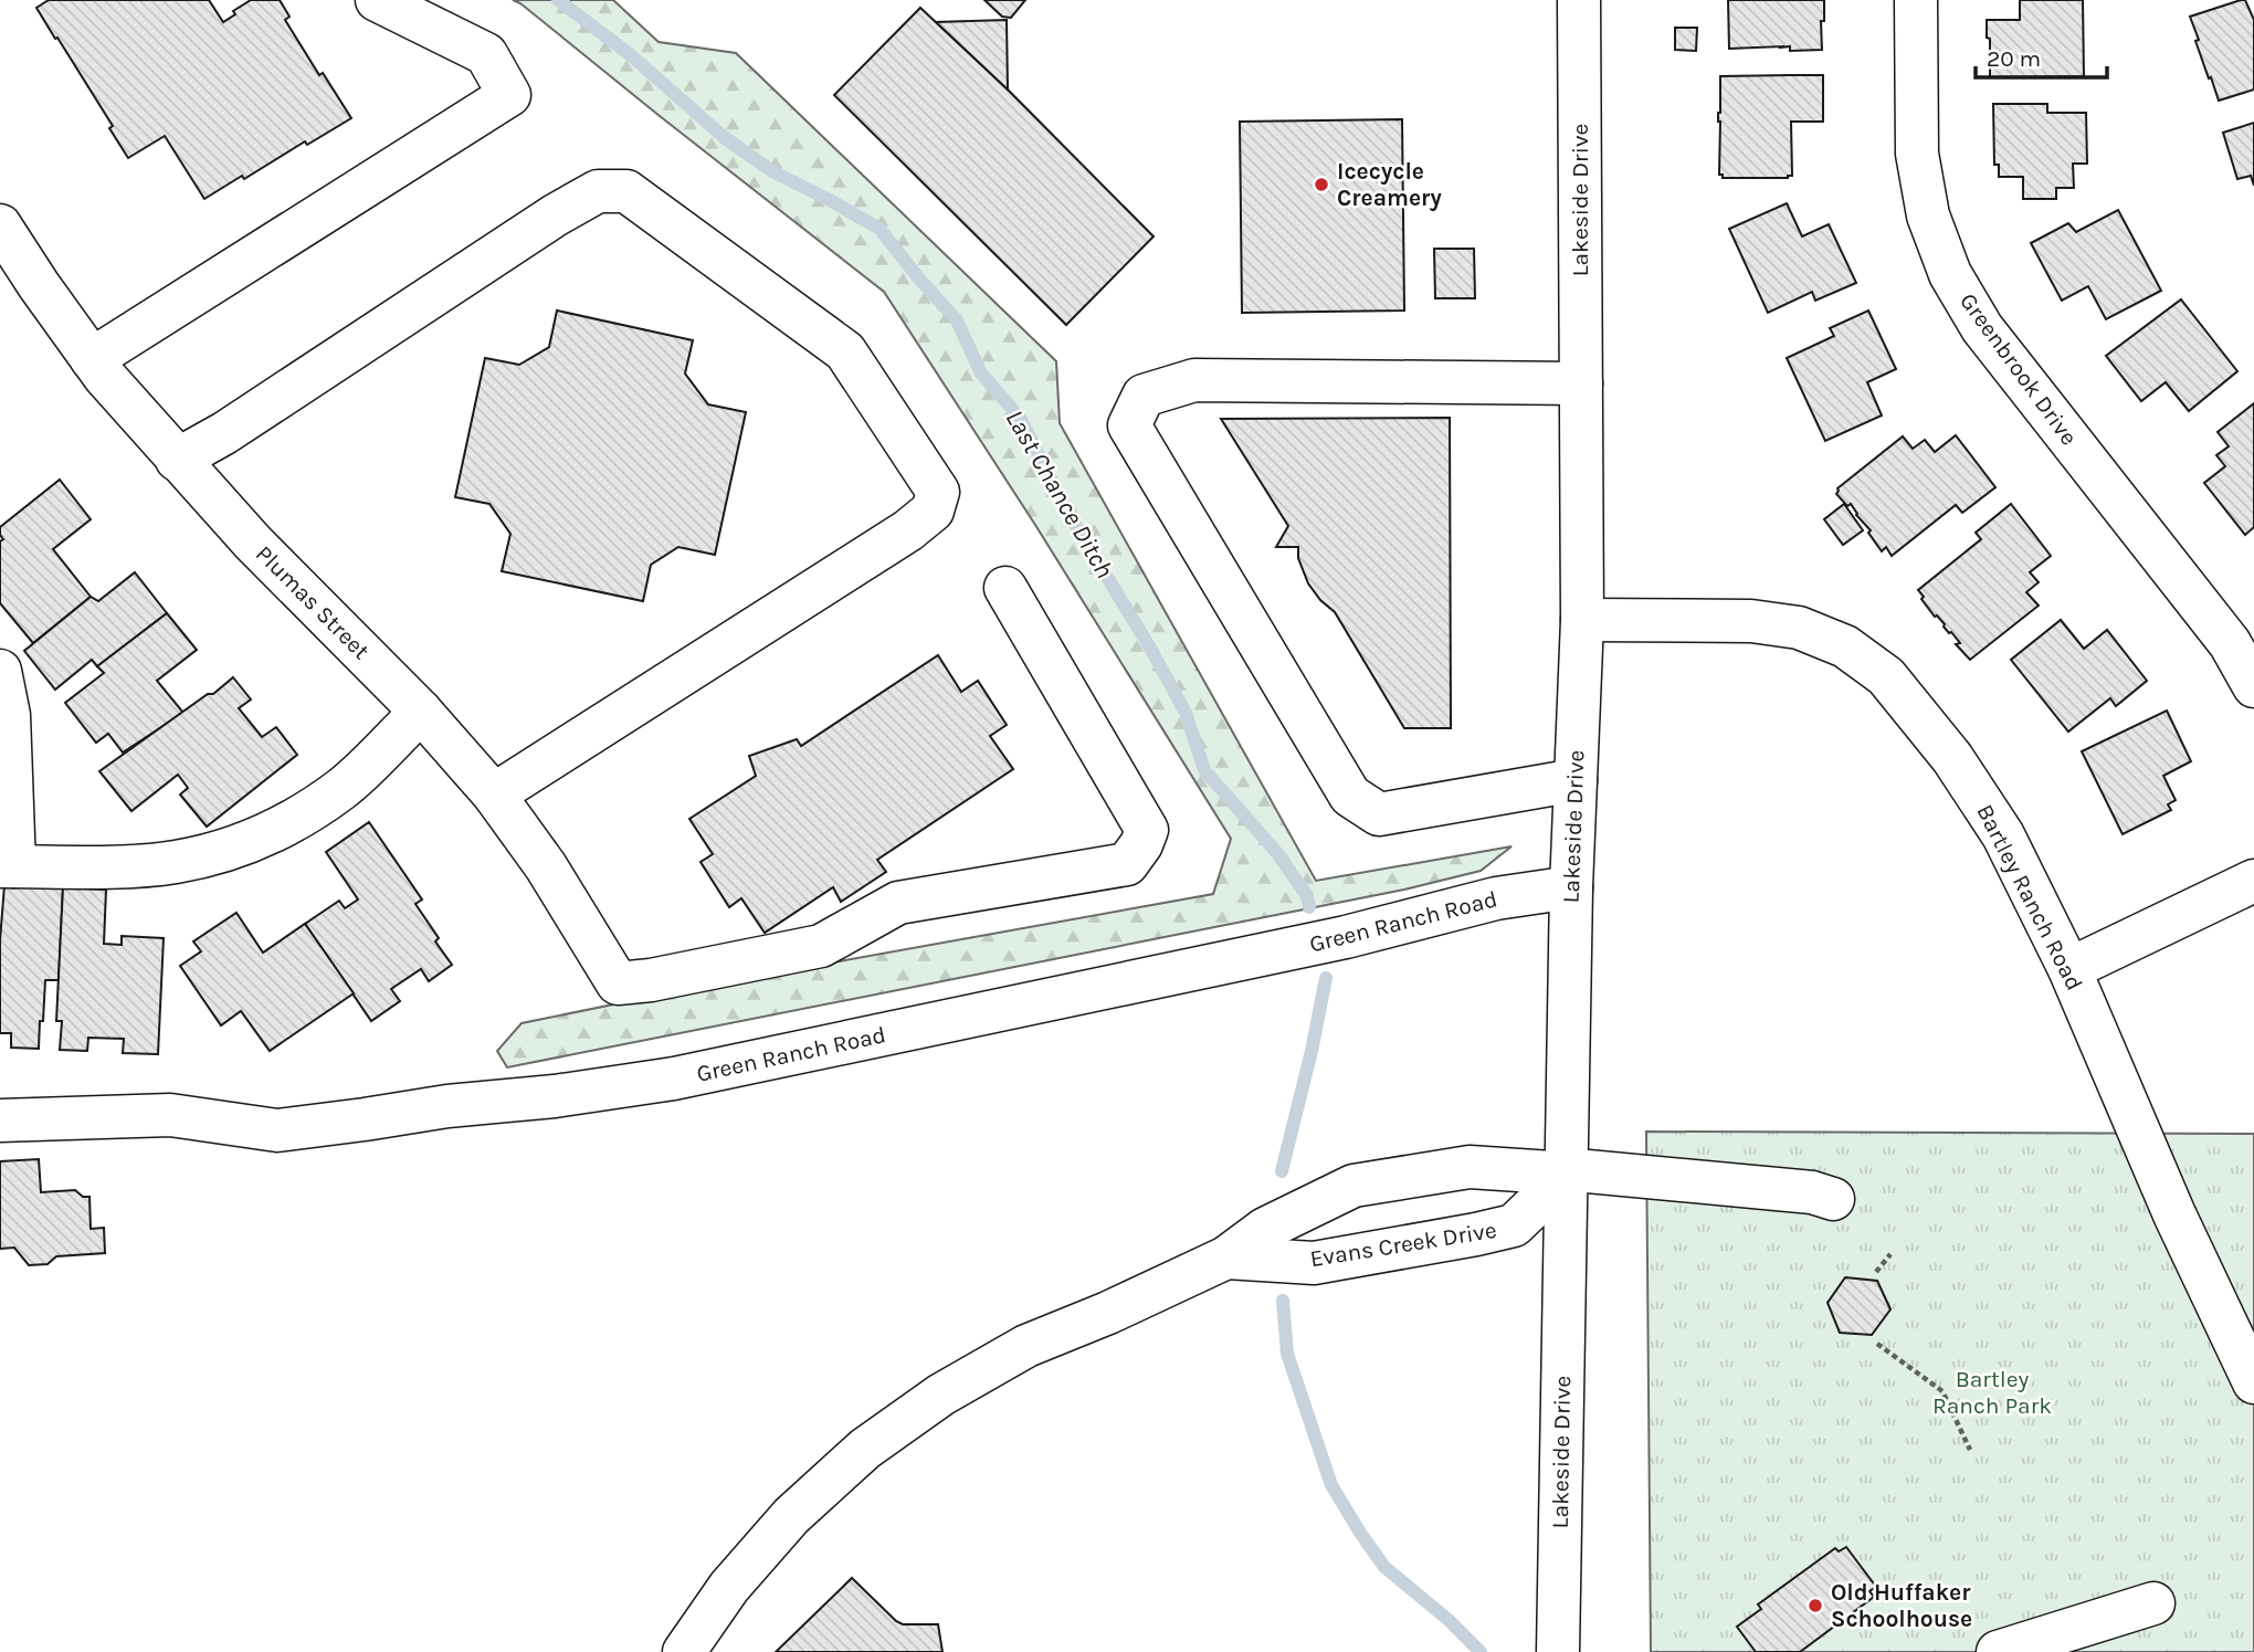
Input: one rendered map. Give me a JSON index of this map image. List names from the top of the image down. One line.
{"streets":{"street":["Lakeside Drive","Greenbrook Drive","Plumas Street","Bartley Ranch Road","Green Ranch Road","Evans Creek Drive"]},"crossings":[["Lakeside Drive","Bartley Ranch Road"],["Lakeside Drive","Green Ranch Road"],["Lakeside Drive","Evans Creek Drive"]],"water":["Last Chance Ditch"],"parks":["Bartley Ranch Park"],"places":["Icecycle Creamery","Old Huffaker Schoolhouse"],"scale_bar":"20 m"}
